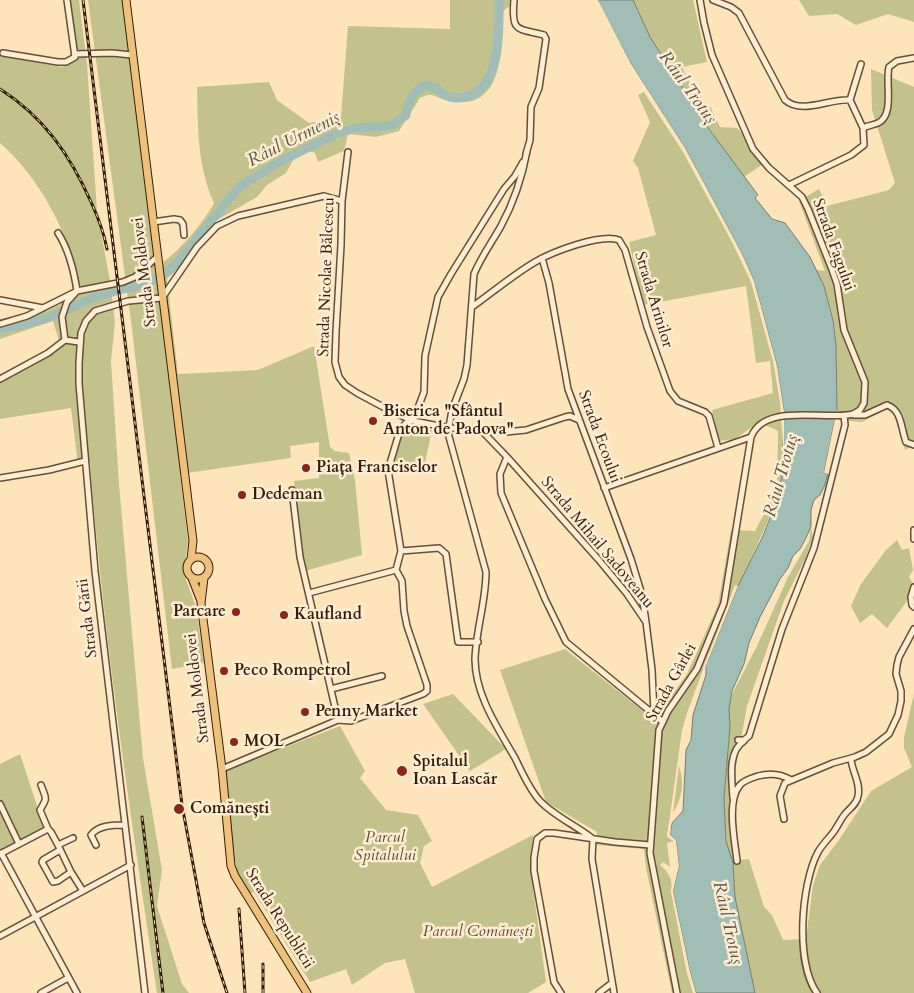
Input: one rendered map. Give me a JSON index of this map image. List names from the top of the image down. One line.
{"streets":{"main road":["Strada Moldovei","Strada Republicii"],"street":["Strada Fagului","Strada Nicolae Bălcescu","Strada Arinilor","Strada Ecoului","Strada Mihail Sadoveanu","Strada Gării","Strada Gârlei"]},"crossings":[["Strada Moldovei","Strada Gării"],["Strada Moldovei","Strada Republicii"],["Strada Nicolae Bălcescu","Strada Ecoului"],["Strada Nicolae Bălcescu","Strada Mihail Sadoveanu"],["Strada Arinilor","Strada Ecoului"],["Strada Ecoului","Strada Mihail Sadoveanu"]],"water":["Râul Trotuș","Râul Urmeniș"],"parks":["Parcul Spitalului","Parcul Comănești"],"places":["Biserica \"Sfântul Anton de Padova\"","Piața Franciselor","Dedeman","Parcare","Kaufland","Peco Rompetrol","Penny Market","MOL","Spitalul Ioan Lascăr","Comănești"]}
